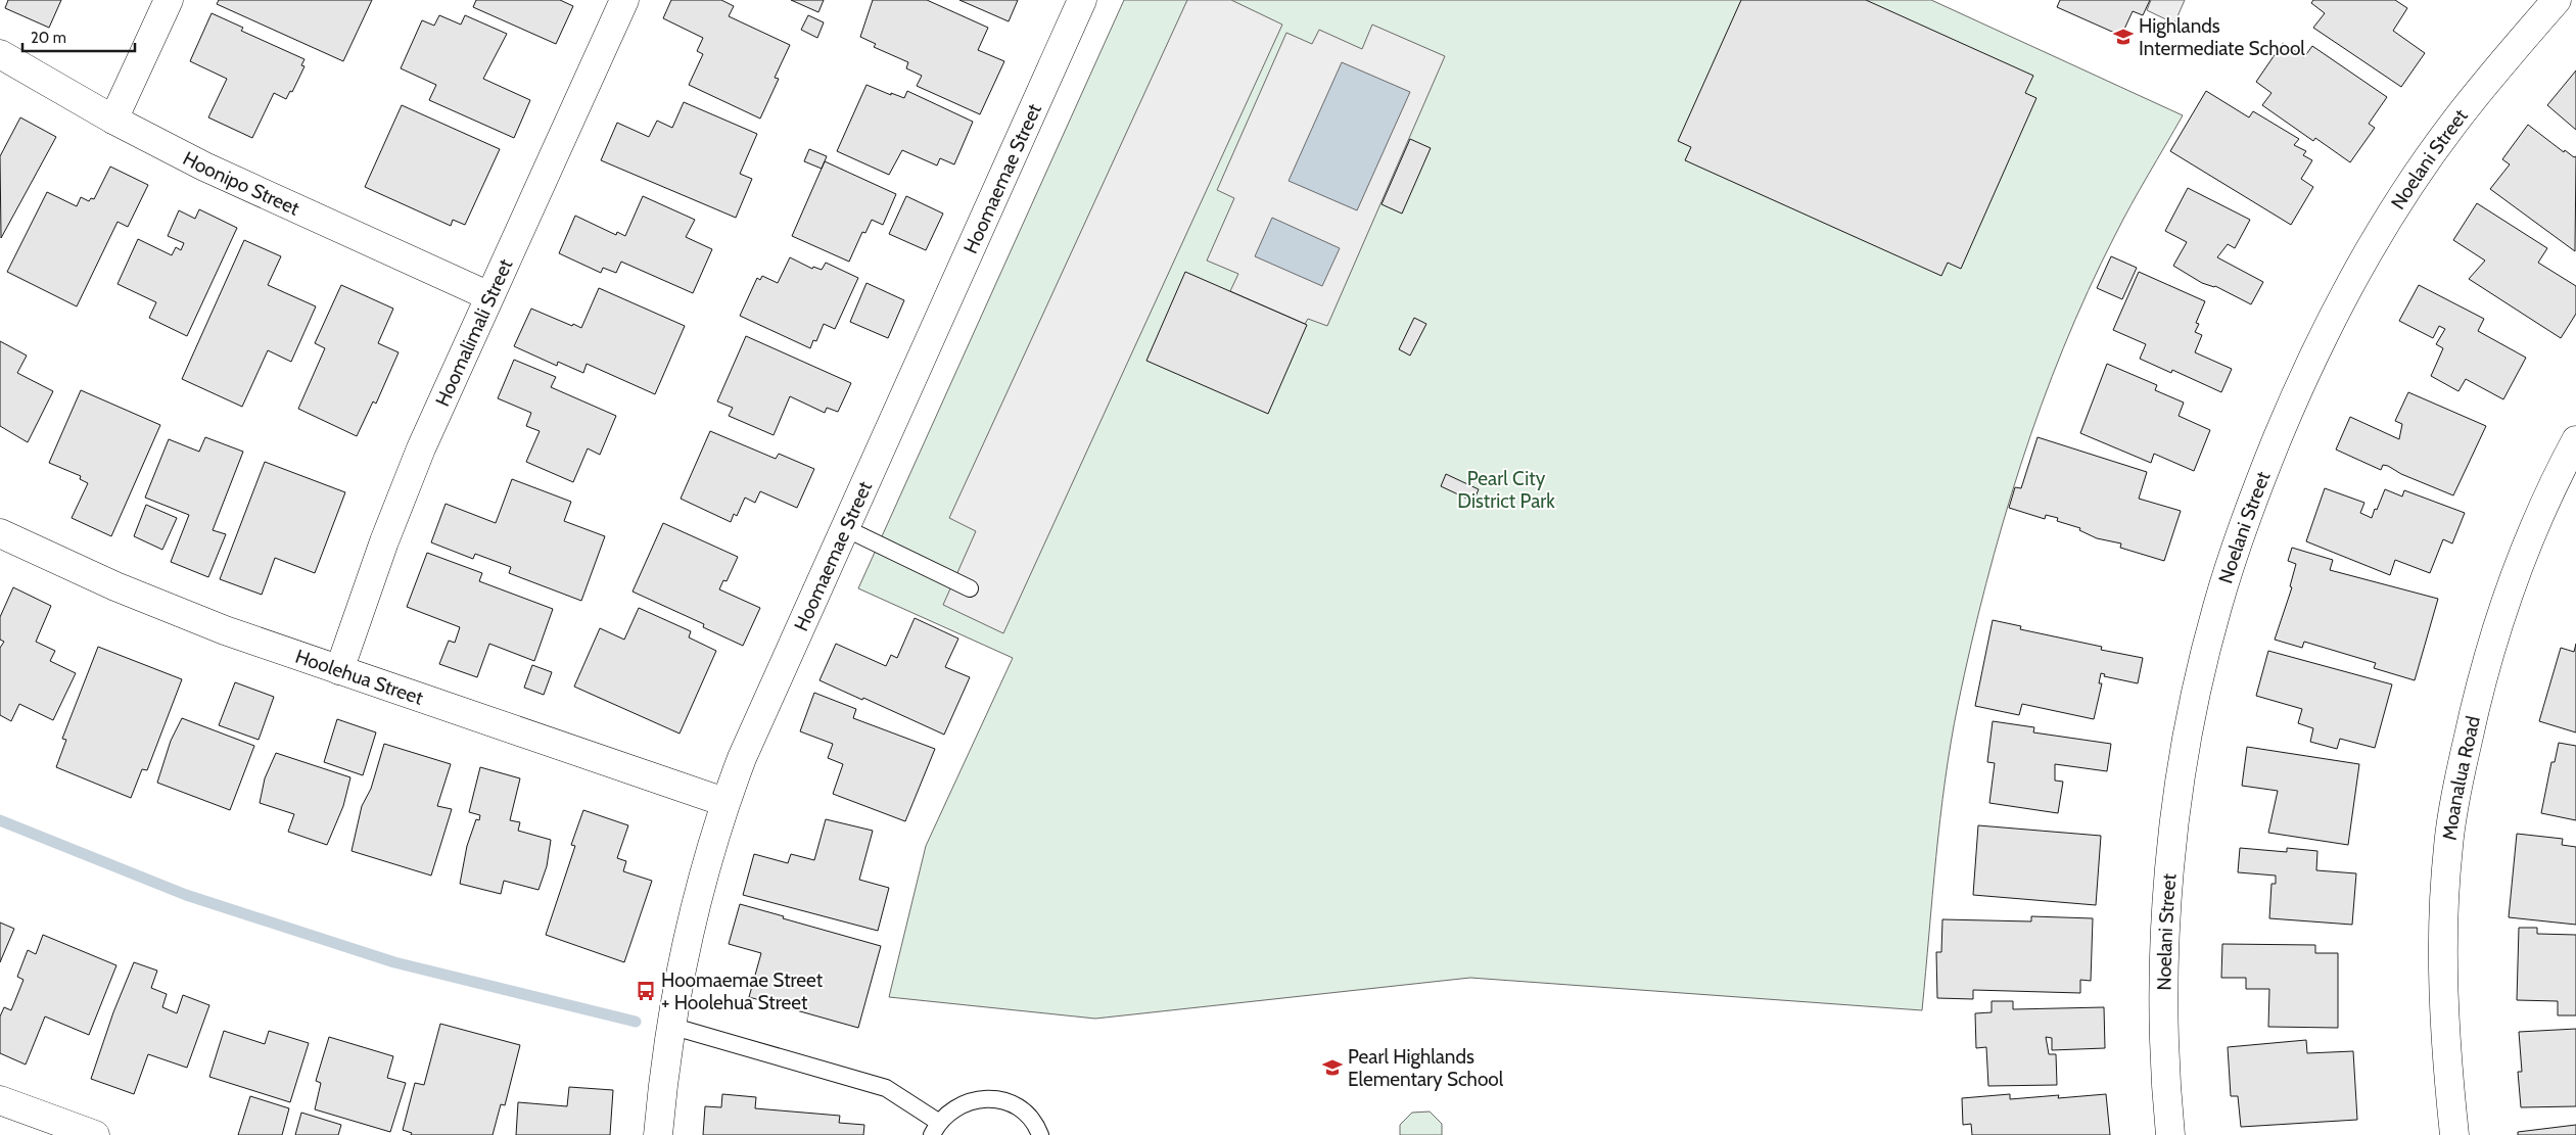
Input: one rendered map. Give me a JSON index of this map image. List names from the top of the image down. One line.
{"streets":{"street":["Noelani Street","Hoomaemae Street","Hoonipo Street","Hoomalimali Street","Hoolehua Street","Moanalua Road"]},"crossings":[["Hoomaemae Street","Hoolehua Street"],["Hoonipo Street","Hoomalimali Street"],["Hoomalimali Street","Hoolehua Street"]],"parks":["Pearl City District Park"],"places":{"school or university":["Highlands Intermediate School","Pearl Highlands Elementary School"],"bus stop":["Hoomaemae Street + Hoolehua Street"]},"scale_bar":"20 m"}
